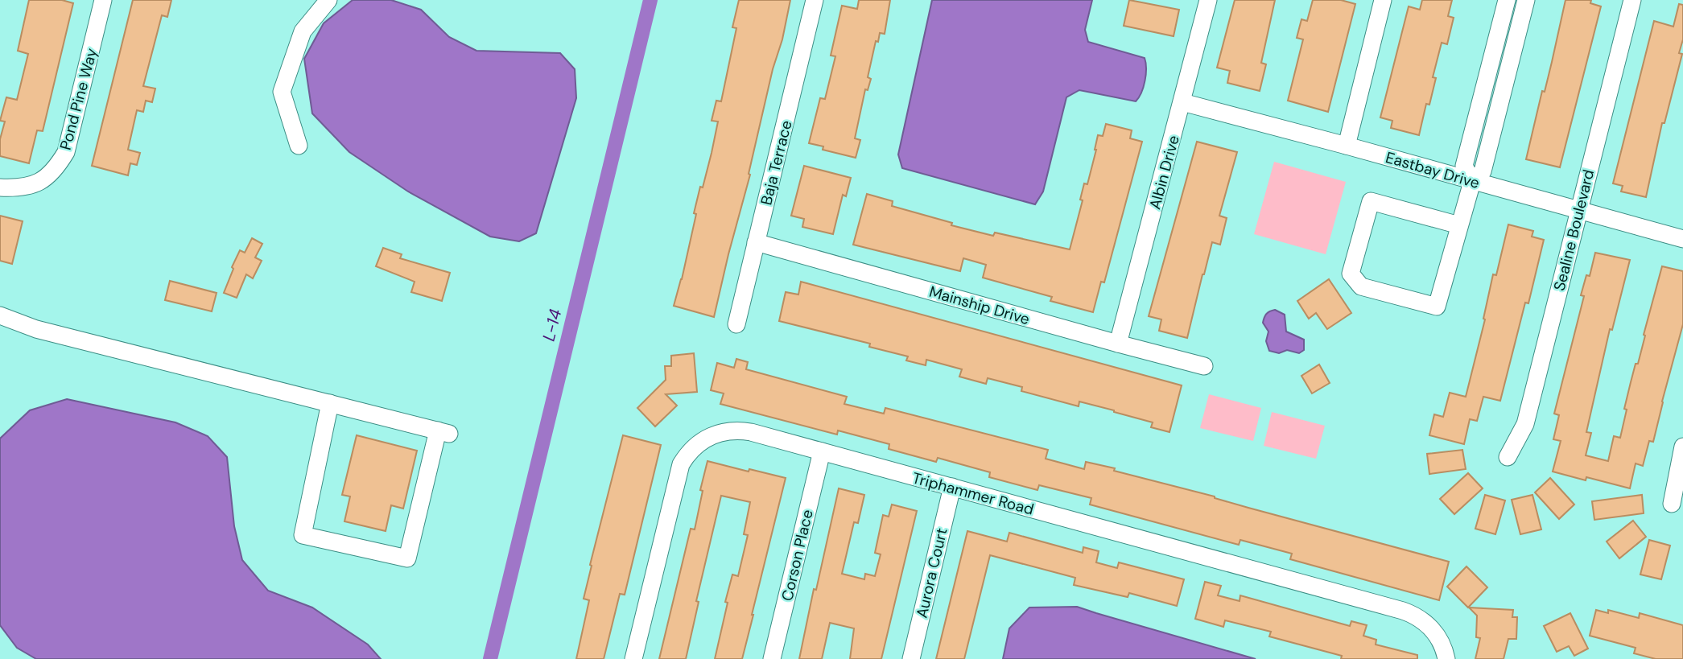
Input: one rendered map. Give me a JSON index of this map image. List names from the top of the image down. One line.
{"streets":{"street":["Pond Pine Way","Baja Terrace","Eastbay Drive","Albin Drive","Sealine Boulevard","Mainship Drive","Triphammer Road","Corson Place","Aurora Court"]},"crossings":[["Baja Terrace","Mainship Drive"],["Eastbay Drive","Albin Drive"],["Eastbay Drive","Sealine Boulevard"],["Albin Drive","Mainship Drive"],["Triphammer Road","Corson Place"],["Triphammer Road","Aurora Court"]],"water":["L-14"]}
